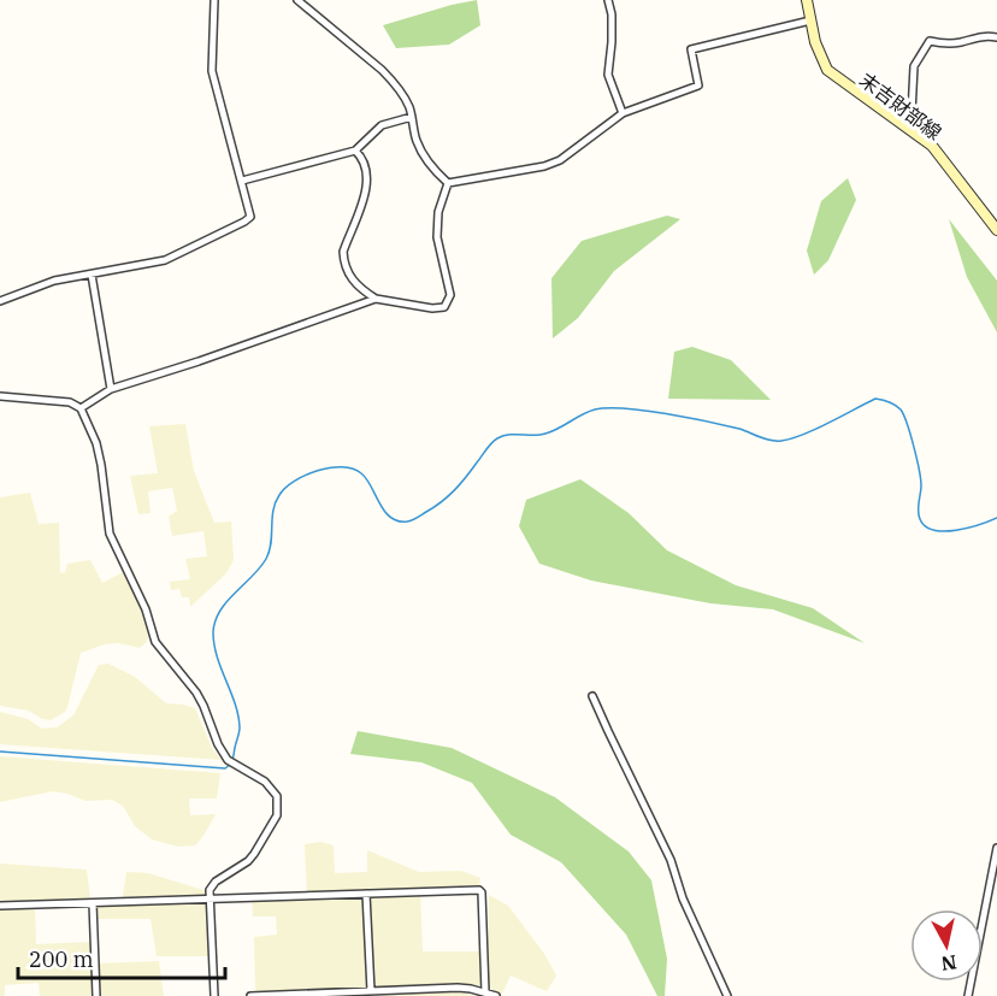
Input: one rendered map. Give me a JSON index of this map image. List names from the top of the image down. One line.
{"streets":{"main road":["末吉財部線"]},"scale_bar":"200 m","north":"bottom"}
